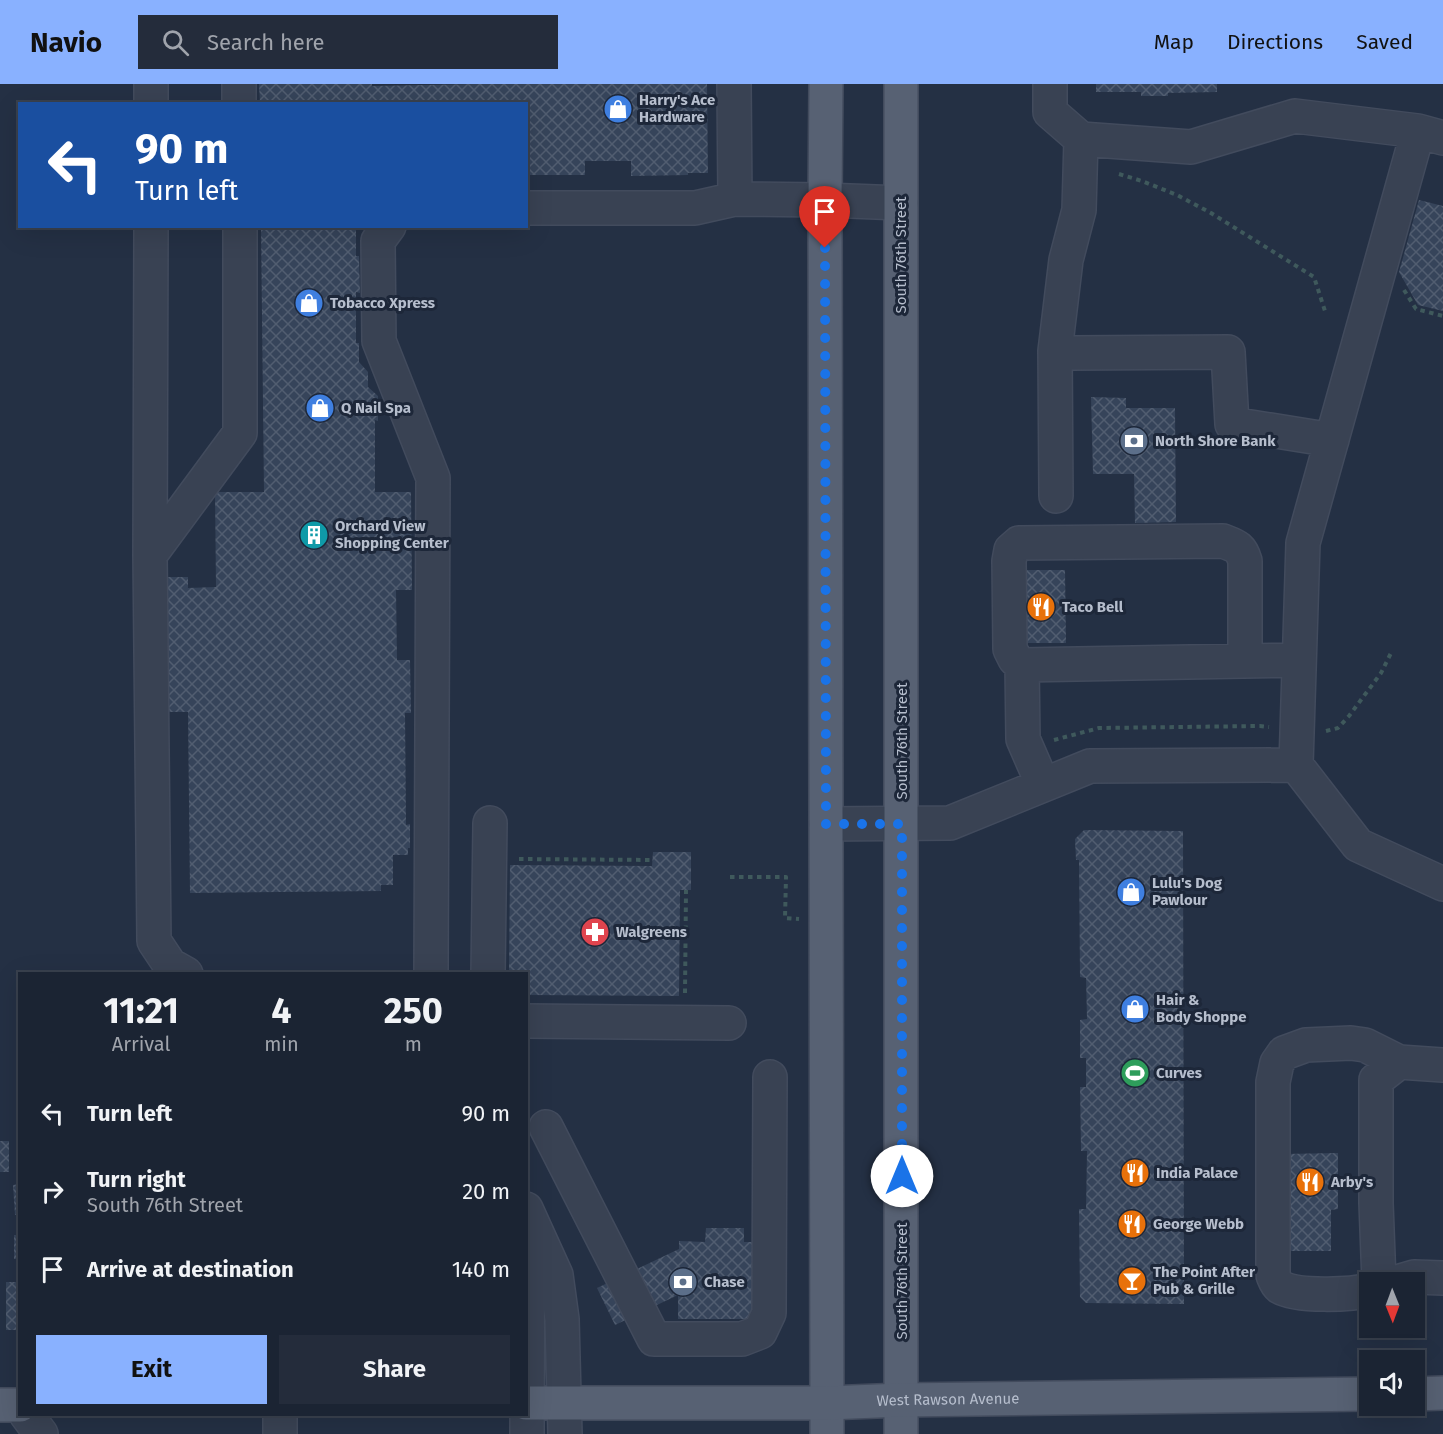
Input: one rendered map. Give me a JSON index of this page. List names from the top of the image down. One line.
{"streets":{"main road":["South 76th Street","West Rawson Avenue"]},"crossings":[["South 76th Street","West Rawson Avenue"]],"places":{"shop":["Harry's Ace Hardware","Tobacco Xpress","Q Nail Spa","Lulu's Dog Pawlour","Hair & Body Shoppe"],"bank":["North Shore Bank","Chase"],"building":["Orchard View Shopping Center"],"restaurant":["Taco Bell","India Palace","Arby's","George Webb"],"pharmacy":["Walgreens"],"sports":["Curves"],"bar":["The Point After Pub & Grille"]},"north":"bottom","page":{"header":"Navio","search":"Search here","nav":["Map","Directions","Saved"],"turn":["90 m","Turn left"],"eta":["11:21","Arrival","4","min","250","m"],"list":[{"name":"Turn left","value":"90 m"},{"name":"Turn right","note":"South 76th Street","value":"20 m"},{"name":"Arrive at destination","value":"140 m"}],"buttons":["Exit","Share"]}}
